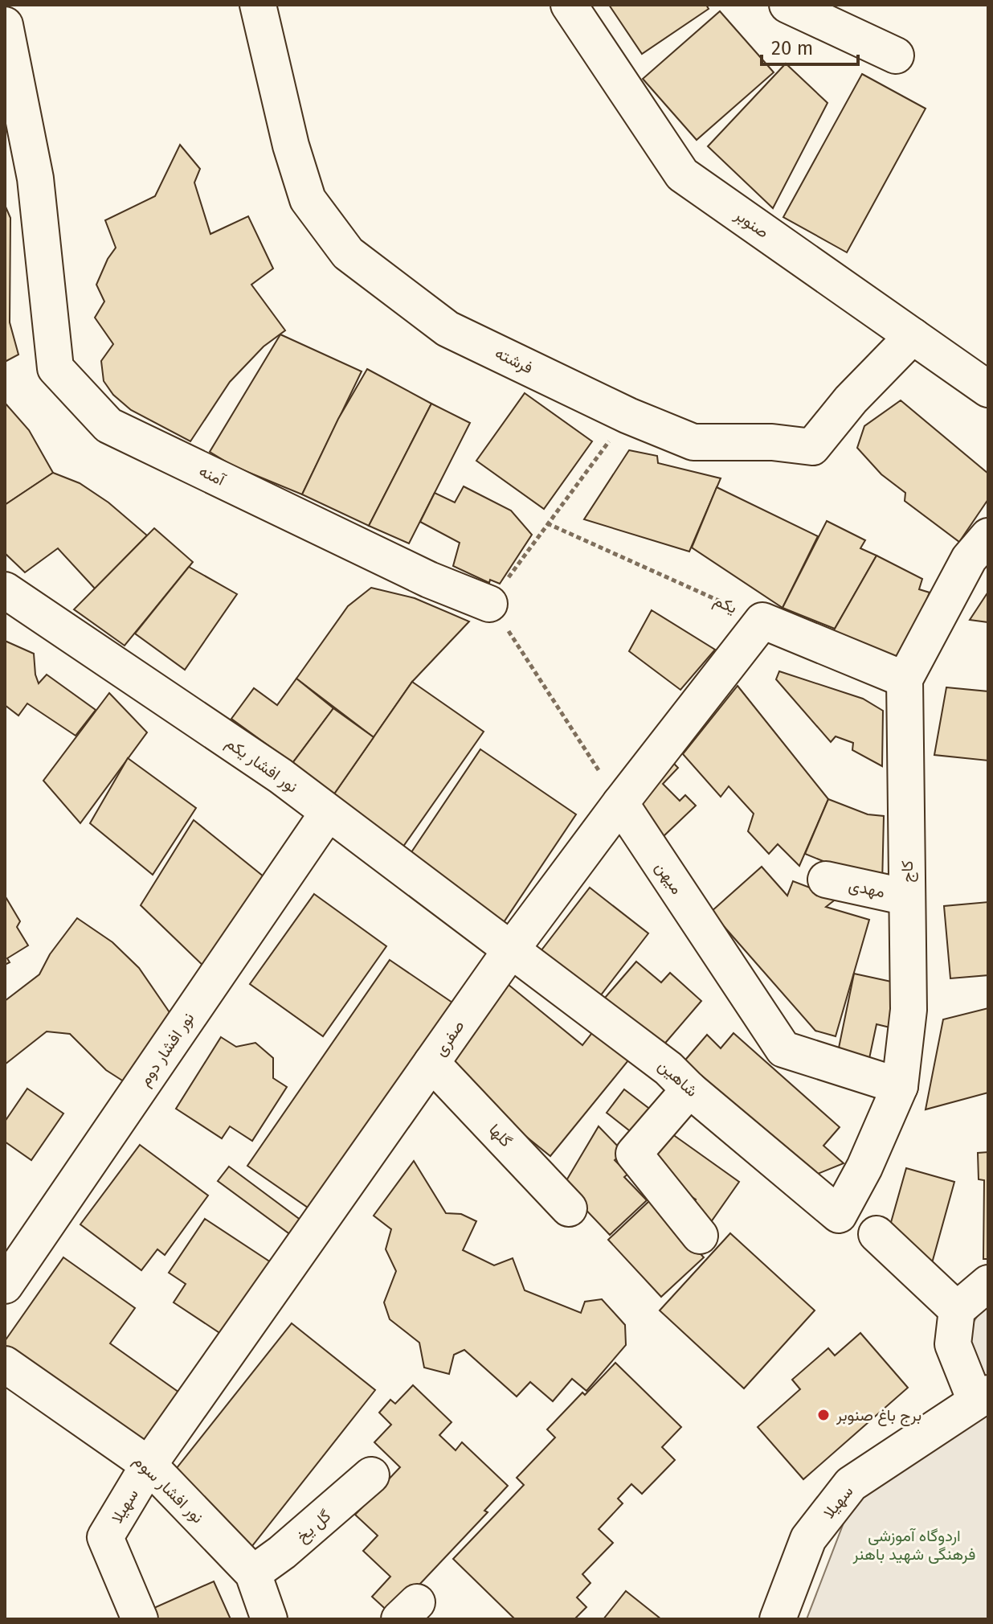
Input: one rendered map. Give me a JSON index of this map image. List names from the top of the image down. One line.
{"streets":{"street":["صنوبر","فرشته","آمنه","نور افشار یکم","کاج","میهن","مهدی","صفری","نور افشار دوم","شاهین","گلها","نور افشار سوم","سهیلا","گل یخ"],"path":["یکم"]},"crossings":[["صنوبر","فرشته"],["یکم","صفری"],["نور افشار یکم","صفری"],["نور افشار یکم","نور افشار دوم"],["نور افشار یکم","شاهین"],["کاج","میهن"],["کاج","مهدی"],["کاج","شاهین"],["میهن","صفری"],["صفری","شاهین"],["صفری","گلها"],["صفری","نور افشار سوم"],["صفری","سهیلا"],["نور افشار سوم","سهیلا"],["نور افشار سوم","گل یخ"]],"parks":["اردوگاه آموزشی فرهنگی شهید باهنر"],"places":["برج باغ صنوبر"],"scale_bar":"20 m"}
